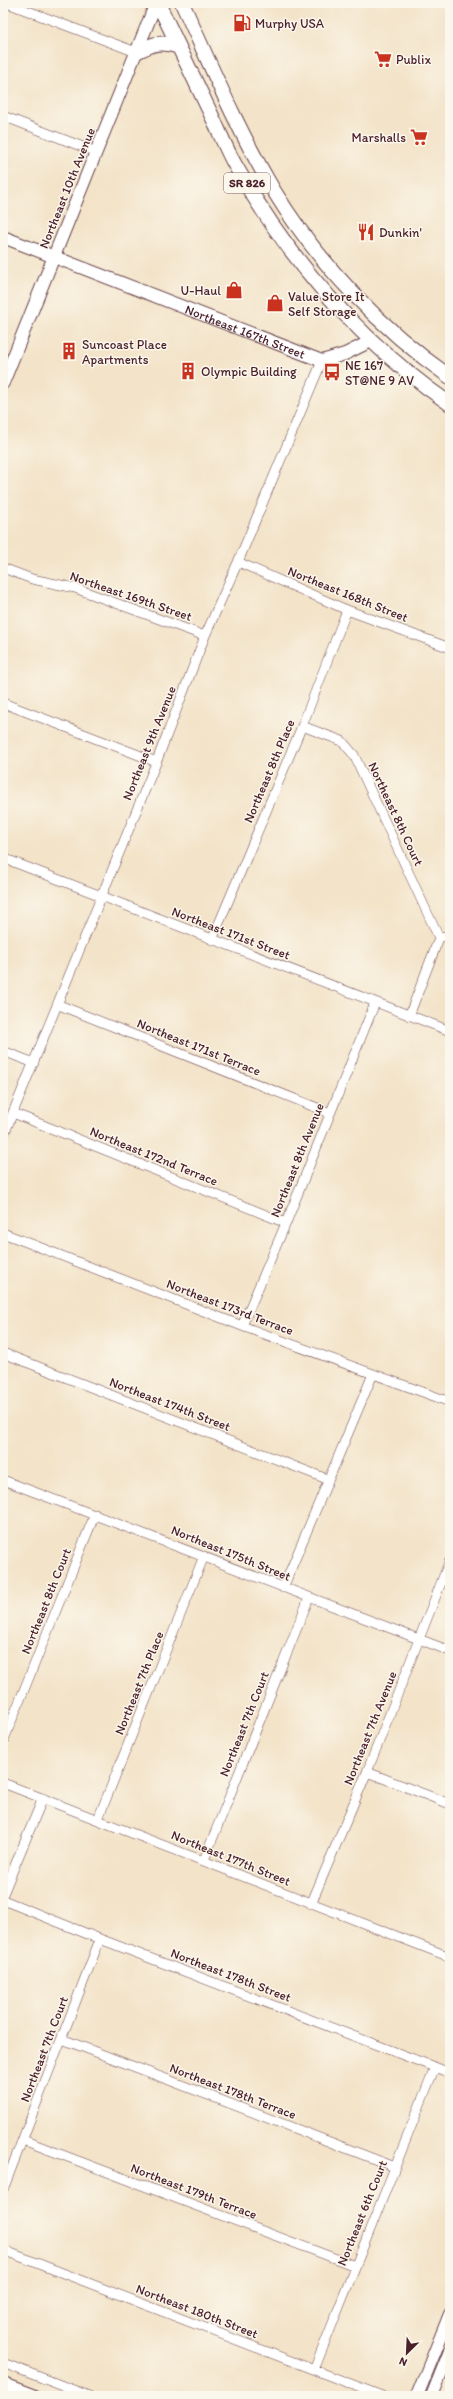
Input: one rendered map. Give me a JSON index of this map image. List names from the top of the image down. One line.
{"streets":{"main road":["SR 826"],"street":["Northeast 10th Avenue","Northeast 167th Street","Northeast 168th Street","Northeast 169th Street","Northeast 9th Avenue","Northeast 8th Place","Northeast 8th Court","Northeast 171st Street","Northeast 171st Terrace","Northeast 172nd Terrace","Northeast 8th Avenue","Northeast 173rd Terrace","Northeast 174th Street","Northeast 175th Street","Northeast 7th Place","Northeast 7th Court","Northeast 7th Avenue","Northeast 177th Street","Northeast 178th Street","Northeast 178th Terrace","Northeast 179th Terrace","Northeast 6th Court","Northeast 180th Street"]},"crossings":[["SR 826","Northeast 10th Avenue"],["SR 826","Northeast 167th Street"],["Northeast 10th Avenue","Northeast 167th Street"],["Northeast 167th Street","Northeast 9th Avenue"],["Northeast 168th Street","Northeast 9th Avenue"],["Northeast 168th Street","Northeast 8th Place"],["Northeast 169th Street","Northeast 9th Avenue"],["Northeast 9th Avenue","Northeast 171st Street"],["Northeast 9th Avenue","Northeast 171st Terrace"],["Northeast 9th Avenue","Northeast 172nd Terrace"],["Northeast 8th Place","Northeast 8th Court"],["Northeast 8th Place","Northeast 171st Street"],["Northeast 8th Court","Northeast 175th Street"],["Northeast 171st Street","Northeast 8th Avenue"],["Northeast 171st Terrace","Northeast 8th Avenue"],["Northeast 172nd Terrace","Northeast 8th Avenue"],["Northeast 8th Avenue","Northeast 173rd Terrace"],["Northeast 175th Street","Northeast 7th Place"],["Northeast 175th Street","Northeast 7th Court"],["Northeast 175th Street","Northeast 7th Avenue"],["Northeast 7th Place","Northeast 177th Street"],["Northeast 7th Court","Northeast 177th Street"],["Northeast 7th Court","Northeast 178th Street"],["Northeast 7th Court","Northeast 178th Terrace"],["Northeast 7th Court","Northeast 179th Terrace"],["Northeast 7th Avenue","Northeast 177th Street"],["Northeast 178th Street","Northeast 6th Court"],["Northeast 178th Terrace","Northeast 6th Court"],["Northeast 179th Terrace","Northeast 6th Court"],["Northeast 6th Court","Northeast 180th Street"]],"places":{"fuel station":["Murphy USA"],"supermarket":["Publix","Marshalls"],"restaurant":["Dunkin'"],"shop":["U-Haul","Value Store It Self Storage"],"building":["Suncoast Place Apartments","Olympic Building"],"bus stop":["NE 167 ST@NE 9 AV"]},"north":"bottom left"}
